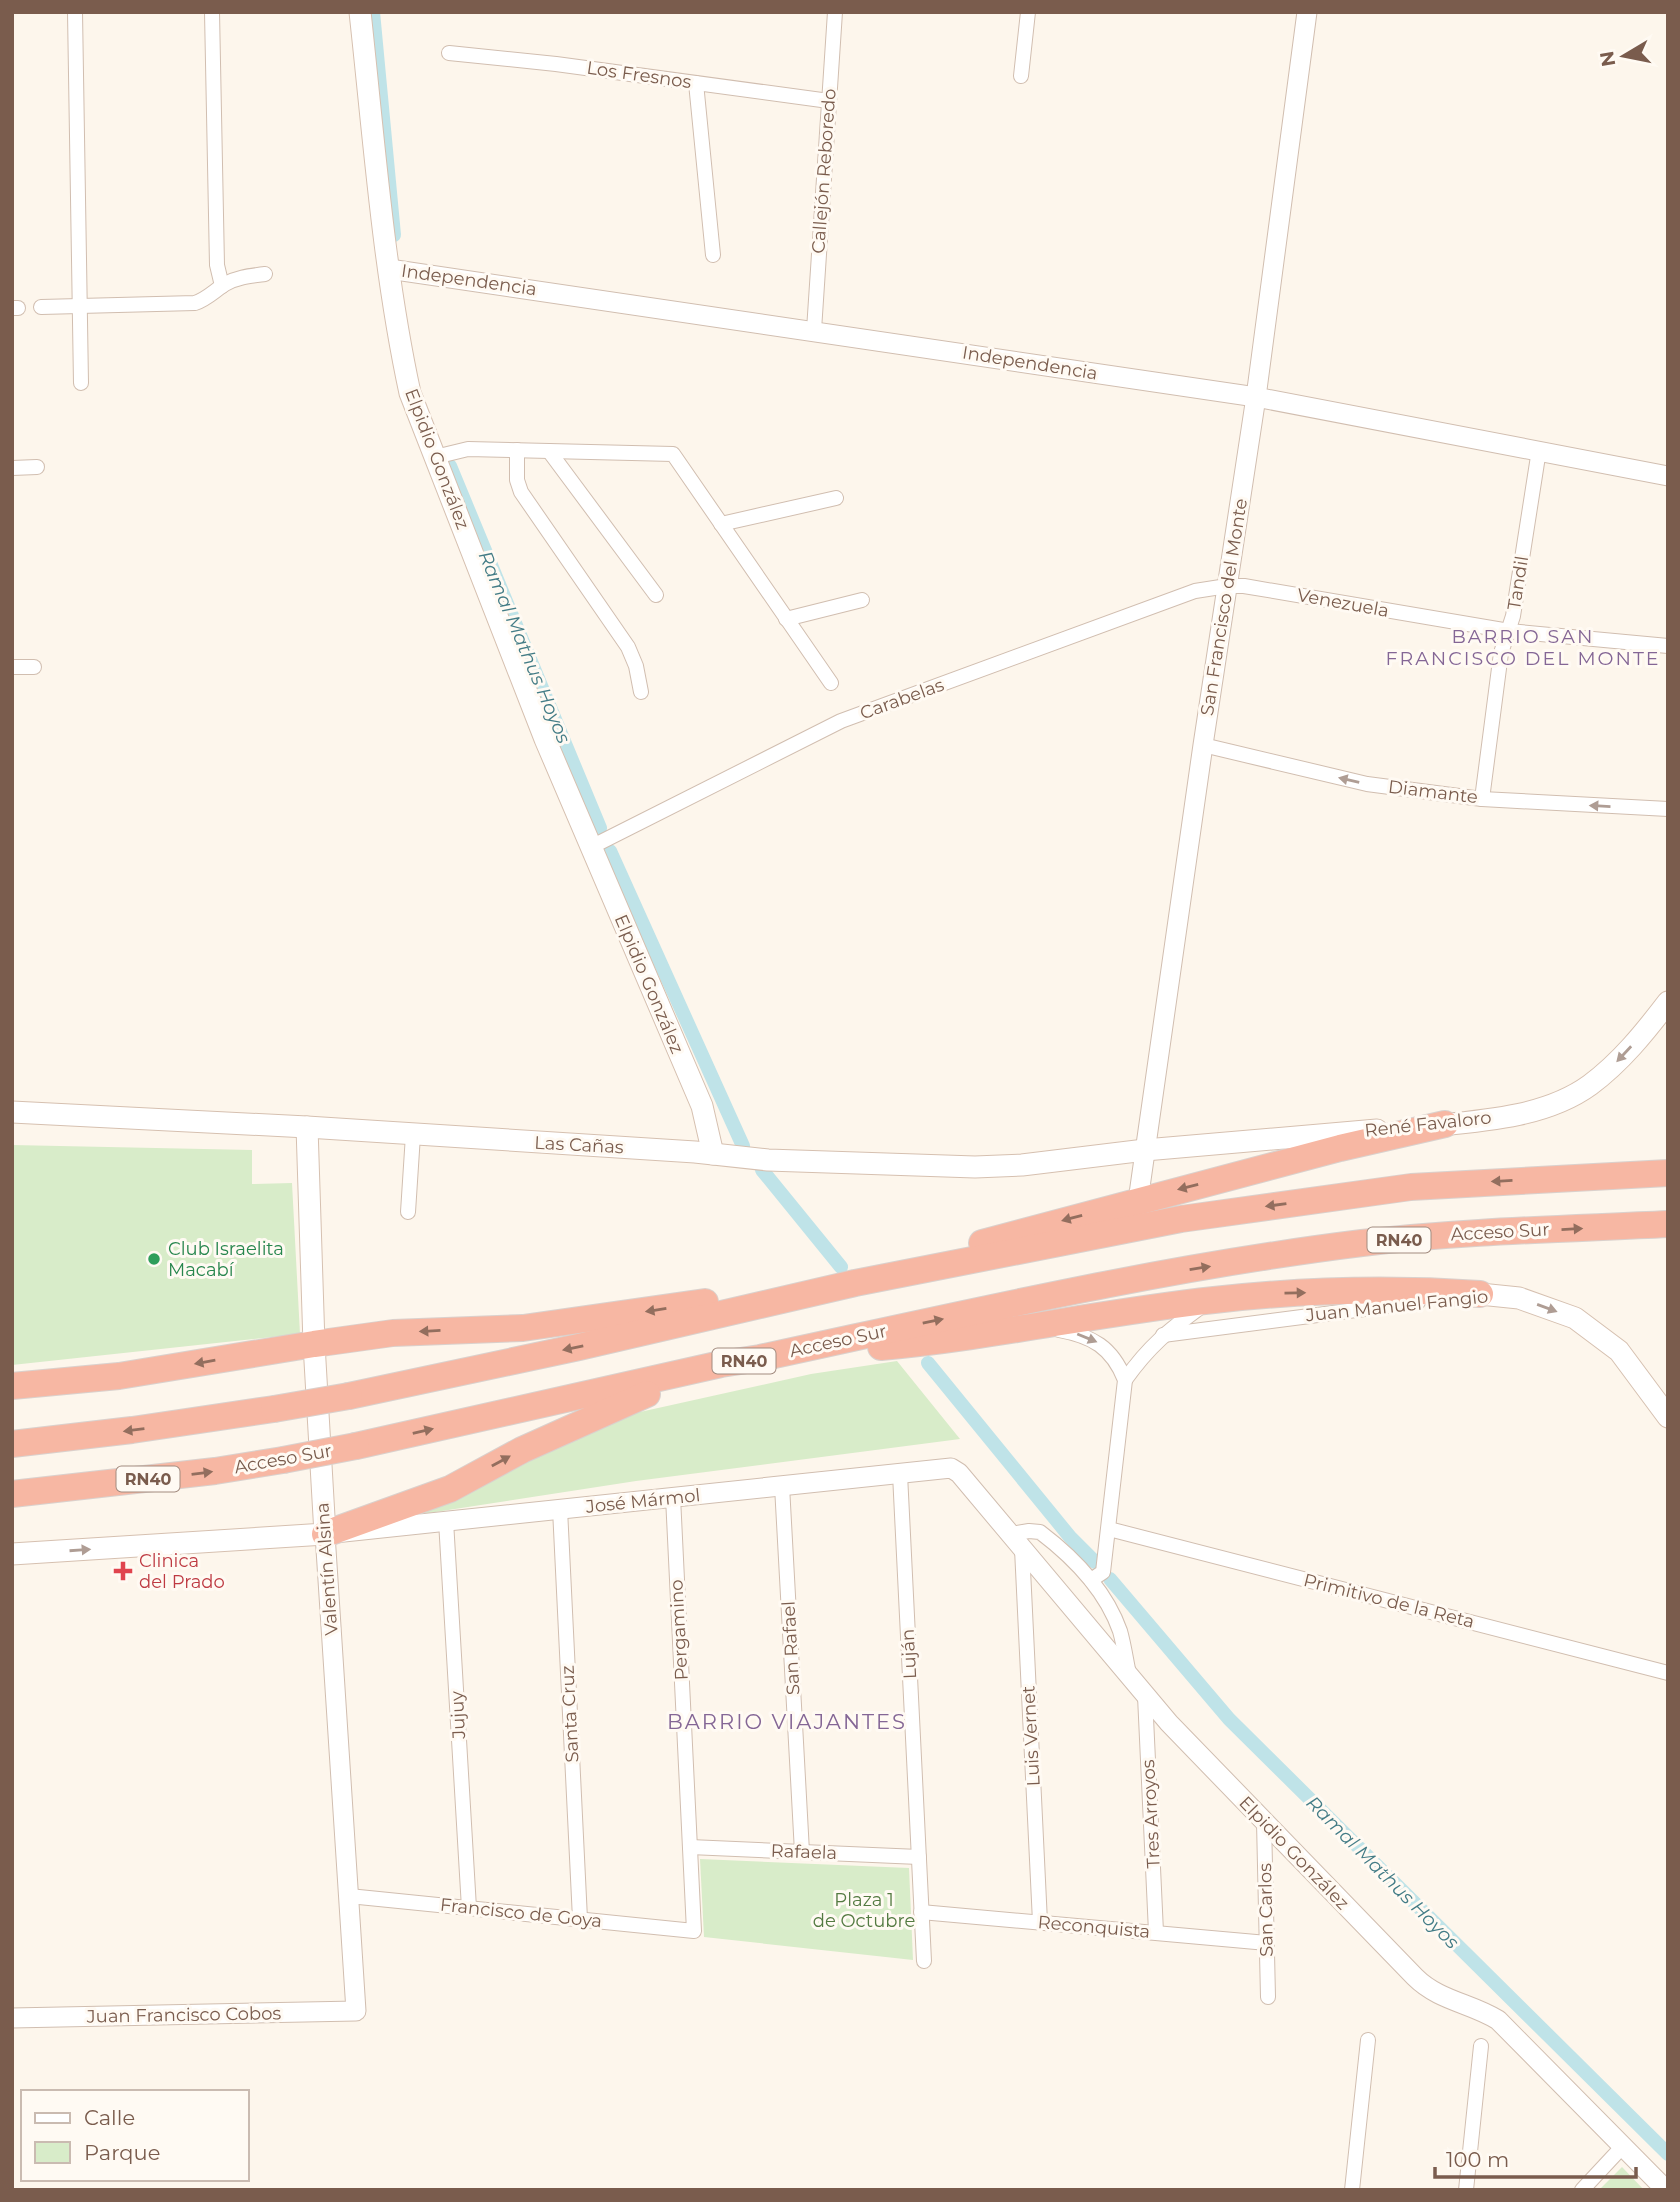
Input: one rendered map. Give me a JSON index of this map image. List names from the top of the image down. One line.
{"streets":{"highway":["Acceso Sur","RN40"],"main road":["Elpidio González","René Favaloro","Las Cañas","Juan Manuel Fangio","Valentín Alsina"],"street":["Los Fresnos","Callejón Reboredo","Independencia","Tandil","Venezuela","San Francisco del Monte","Carabelas","Diamante","José Mármol","Primitivo de la Reta","Pergamino","San Rafael","Luján","Santa Cruz","Jujuy","Luis Vernet","Tres Arroyos","Rafaela","San Carlos","Francisco de Goya","Reconquista","Juan Francisco Cobos"]},"crossings":[["Los Fresnos","Callejón Reboredo"],["Callejón Reboredo","Independencia"],["Independencia","Elpidio González"],["Independencia","Tandil"],["Independencia","San Francisco del Monte"],["Elpidio González","Carabelas"],["Elpidio González","Las Cañas"],["Elpidio González","José Mármol"],["Elpidio González","Luis Vernet"],["Elpidio González","Tres Arroyos"],["Elpidio González","San Carlos"],["Tandil","Venezuela"],["Tandil","Diamante"],["Venezuela","San Francisco del Monte"],["Venezuela","Carabelas"],["San Francisco del Monte","Carabelas"],["San Francisco del Monte","Diamante"],["San Francisco del Monte","René Favaloro"],["San Francisco del Monte","Las Cañas"],["René Favaloro","Las Cañas"],["Las Cañas","Valentín Alsina"],["José Mármol","Valentín Alsina"],["José Mármol","Pergamino"],["José Mármol","San Rafael"],["José Mármol","Luján"],["José Mármol","Santa Cruz"],["José Mármol","Jujuy"],["Valentín Alsina","Francisco de Goya"],["Valentín Alsina","Juan Francisco Cobos"],["Pergamino","Rafaela"],["Pergamino","Francisco de Goya"],["San Rafael","Rafaela"],["Luján","Rafaela"],["Luján","Reconquista"],["Santa Cruz","Francisco de Goya"],["Jujuy","Francisco de Goya"],["Luis Vernet","Reconquista"],["Tres Arroyos","Reconquista"],["San Carlos","Reconquista"]],"one_way":["Diamante","René Favaloro","Juan Manuel Fangio"],"districts":["BARRIO SAN FRANCISCO DEL MONTE","BARRIO VIAJANTES"],"water":["Ramal Mathus Hoyos"],"parks":["Plaza 1 de Octubre"],"places":{"other":["Club Israelita Macabí"],"health":["Clinica del Prado"]},"legend":["Calle","Parque"],"scale_bar":"100 m","north":"left"}
